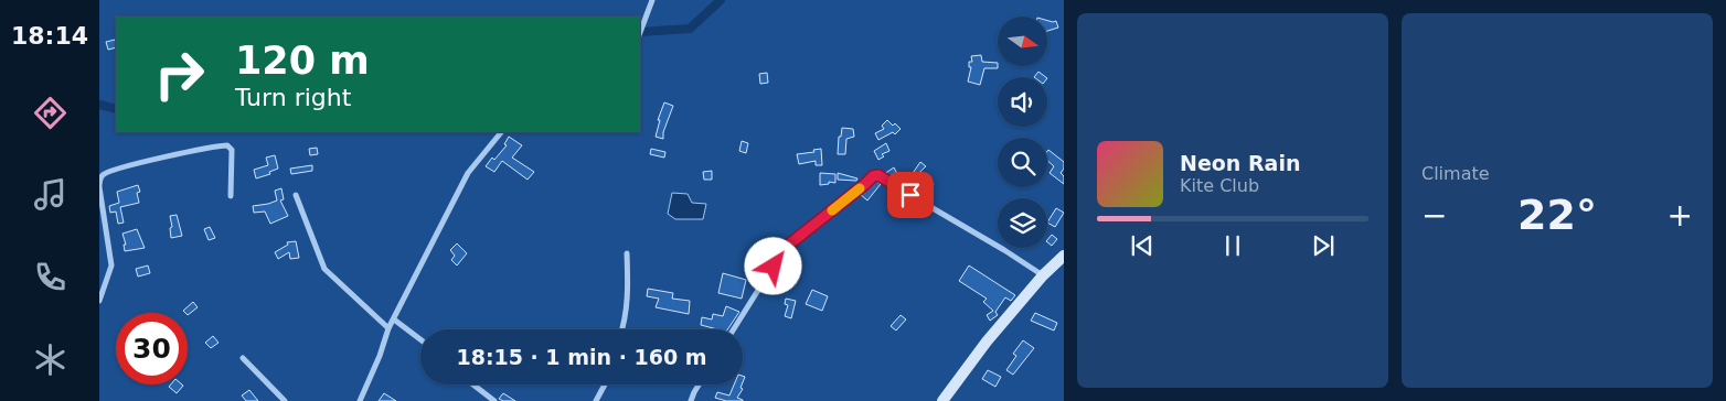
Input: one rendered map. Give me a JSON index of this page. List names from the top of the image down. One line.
{"north":"right","page":{"tabs":"18:14","tile":"Climate","turn":["120 m","Turn right"],"song":["Neon Rain","Kite Club"],"heat":["−","22°","+"],"limit":"30","trip":"18:15 · 1 min · 160 m"}}
